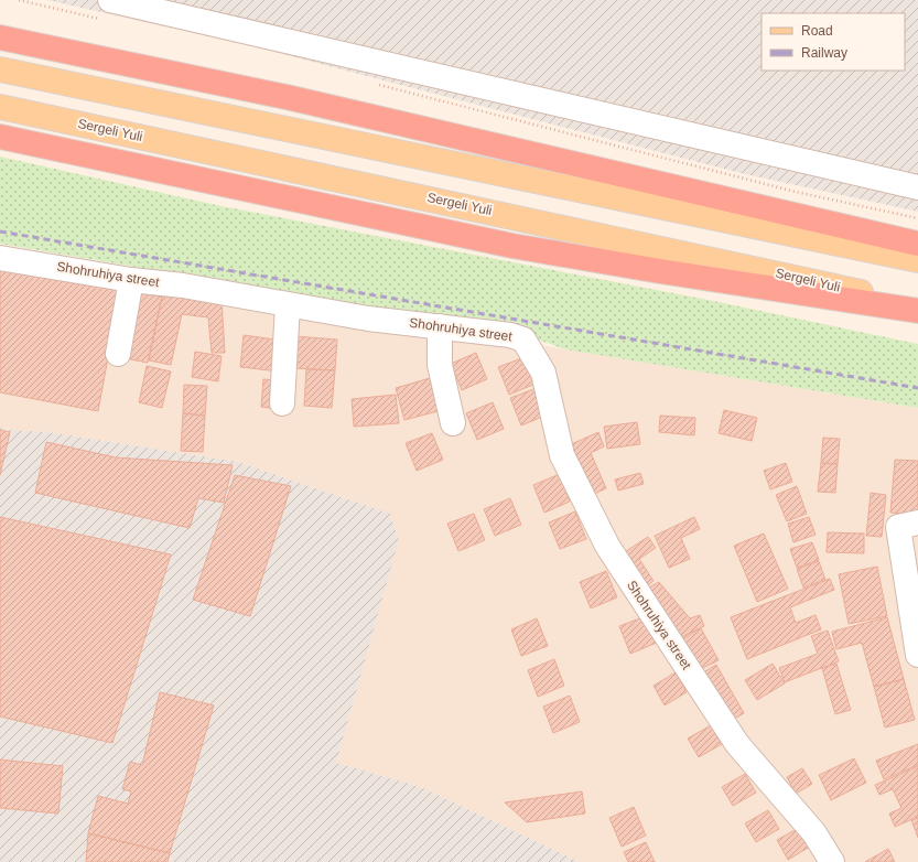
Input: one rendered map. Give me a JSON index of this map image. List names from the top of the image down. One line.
{"streets":{"main road":["Sergeli Yuli"],"street":["Shohruhiya street"]},"legend":["Road","Railway"]}
